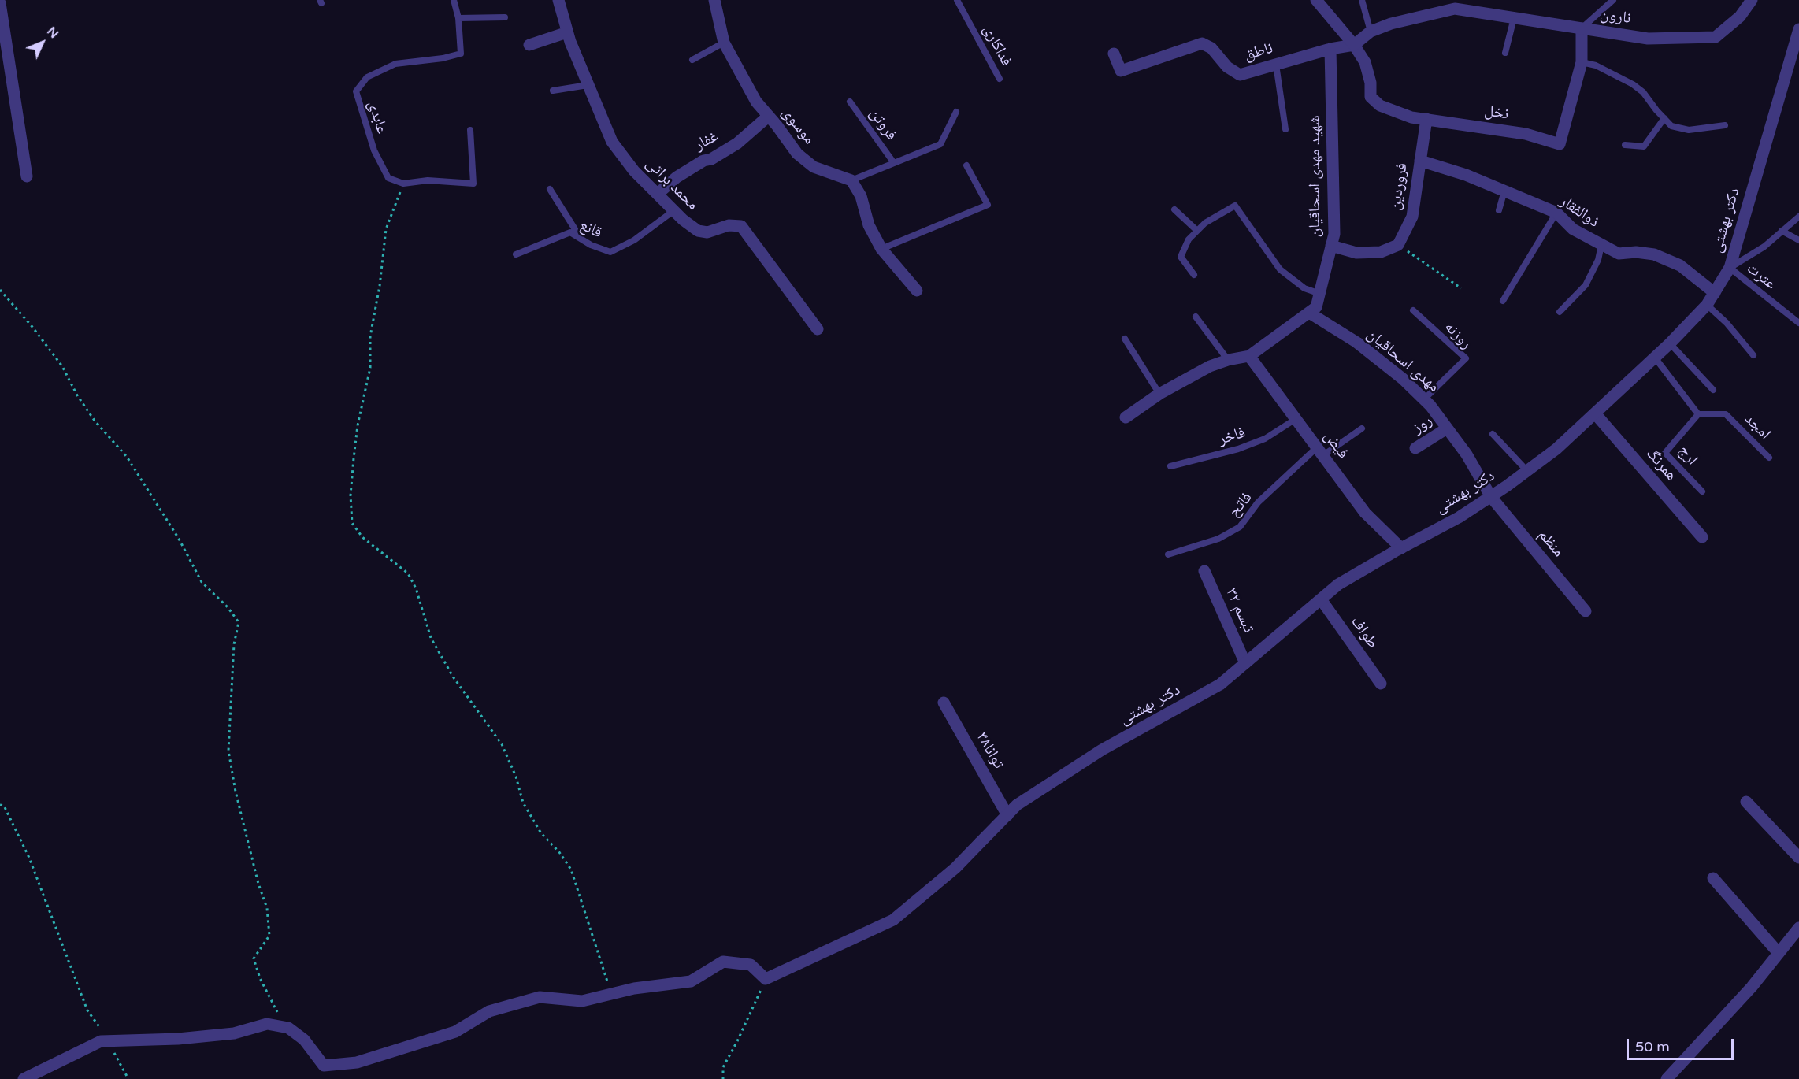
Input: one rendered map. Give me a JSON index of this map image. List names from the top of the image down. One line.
{"streets":{"street":["نارون","ناطق","نخل","موسوی","غفار","شهید مهدی اسحاقیان","محمد براتی","فروردین","ذوالفقار","دکتر بهشتی","مهدی اسحاقیان","روز","فیض","همرنگ","منظم","تبسم ۳۲","طواف","توانا۳۸"],"lane":["فداکاری","عابدی","فروتن","قانع","عترت","روزنه","امجد","فاخر","ارج","فاتح"]},"crossings":[["نارون","ناطق"],["نارون","نخل"],["ناطق","نخل"],["ناطق","شهید مهدی اسحاقیان"],["نخل","فروردین"],["موسوی","غفار"],["غفار","محمد براتی"],["شهید مهدی اسحاقیان","مهدی اسحاقیان"],["شهید مهدی اسحاقیان","فیض"],["محمد براتی","قانع"],["فروردین","ذوالفقار"],["ذوالفقار","دکتر بهشتی"],["دکتر بهشتی","عترت"],["دکتر بهشتی","مهدی اسحاقیان"],["دکتر بهشتی","فیض"],["دکتر بهشتی","همرنگ"],["دکتر بهشتی","منظم"],["دکتر بهشتی","تبسم ۳۲"],["دکتر بهشتی","طواف"],["دکتر بهشتی","توانا۳۸"],["روزنه","مهدی اسحاقیان"],["مهدی اسحاقیان","روز"],["مهدی اسحاقیان","منظم"],["امجد","ارج"],["فاخر","فیض"],["فیض","فاتح"]],"scale_bar":"50 m","north":"top right"}
